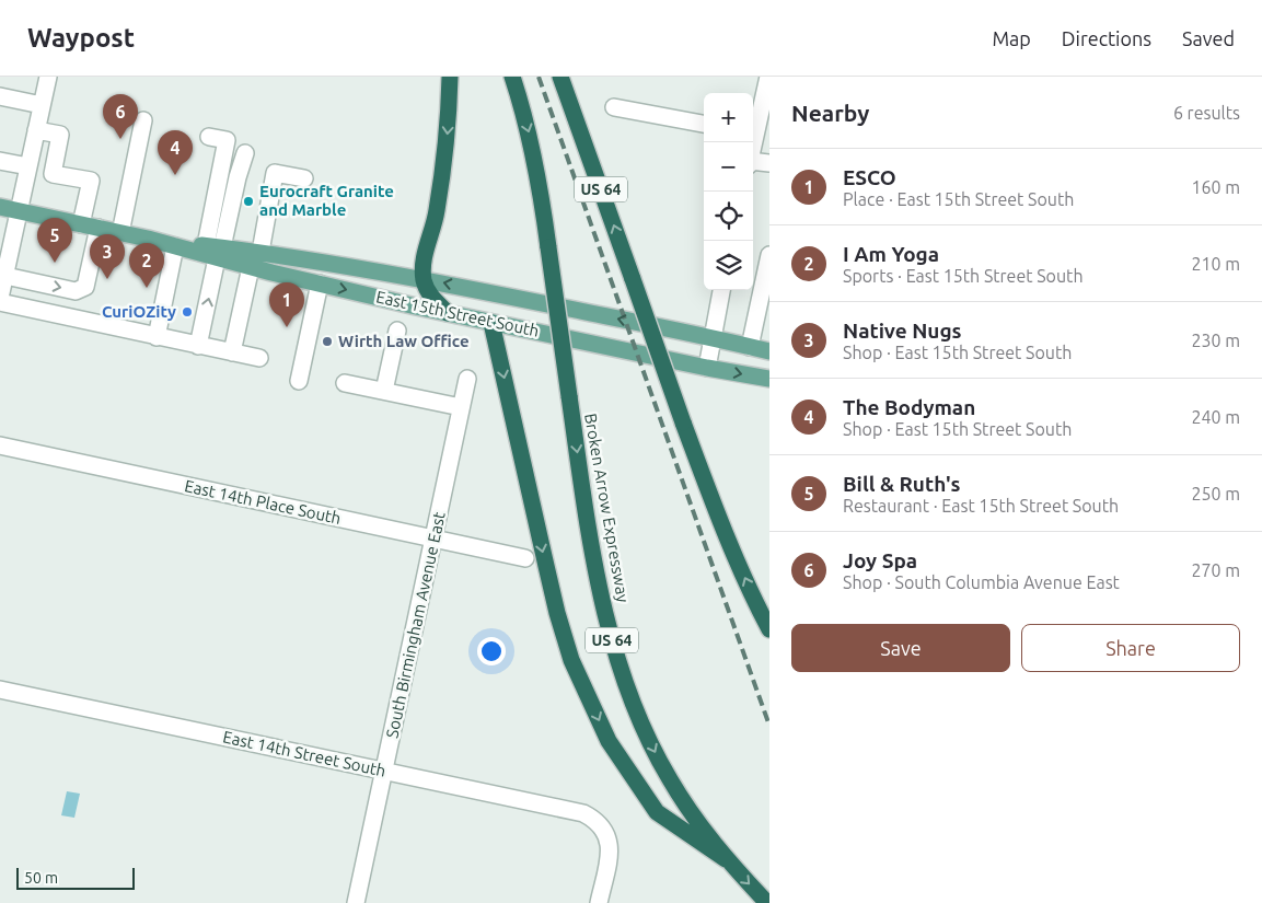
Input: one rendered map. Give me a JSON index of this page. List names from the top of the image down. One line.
{"streets":{"highway":["US 64","Broken Arrow Expressway"],"main road":["East 15th Street South"],"street":["East 14th Place South","South Birmingham Avenue East","East 14th Street South"]},"crossings":[["East 14th Place South","South Birmingham Avenue East"],["South Birmingham Avenue East","East 14th Street South"]],"places":["Eurocraft Granite and Marble","CuriOZity","Wirth Law Office"],"scale_bar":"50 m","page":{"header":"Waypost","nav":["Map","Directions","Saved"],"heading":["Nearby","6 results"],"map_buttons":["+","−"],"pins":["6","4","5","3","2","1"],"list":[{"mark":"1","name":"ESCO","note":"Place · East 15th Street South","value":"160 m"},{"mark":"2","name":"I Am Yoga","note":"Sports · East 15th Street South","value":"210 m"},{"mark":"3","name":"Native Nugs","note":"Shop · East 15th Street South","value":"230 m"},{"mark":"4","name":"The Bodyman","note":"Shop · East 15th Street South","value":"240 m"},{"mark":"5","name":"Bill & Ruth's","note":"Restaurant · East 15th Street South","value":"250 m"},{"mark":"6","name":"Joy Spa","note":"Shop · South Columbia Avenue East","value":"270 m"}],"buttons":["Save","Share"],"scale":"50 m"}}
